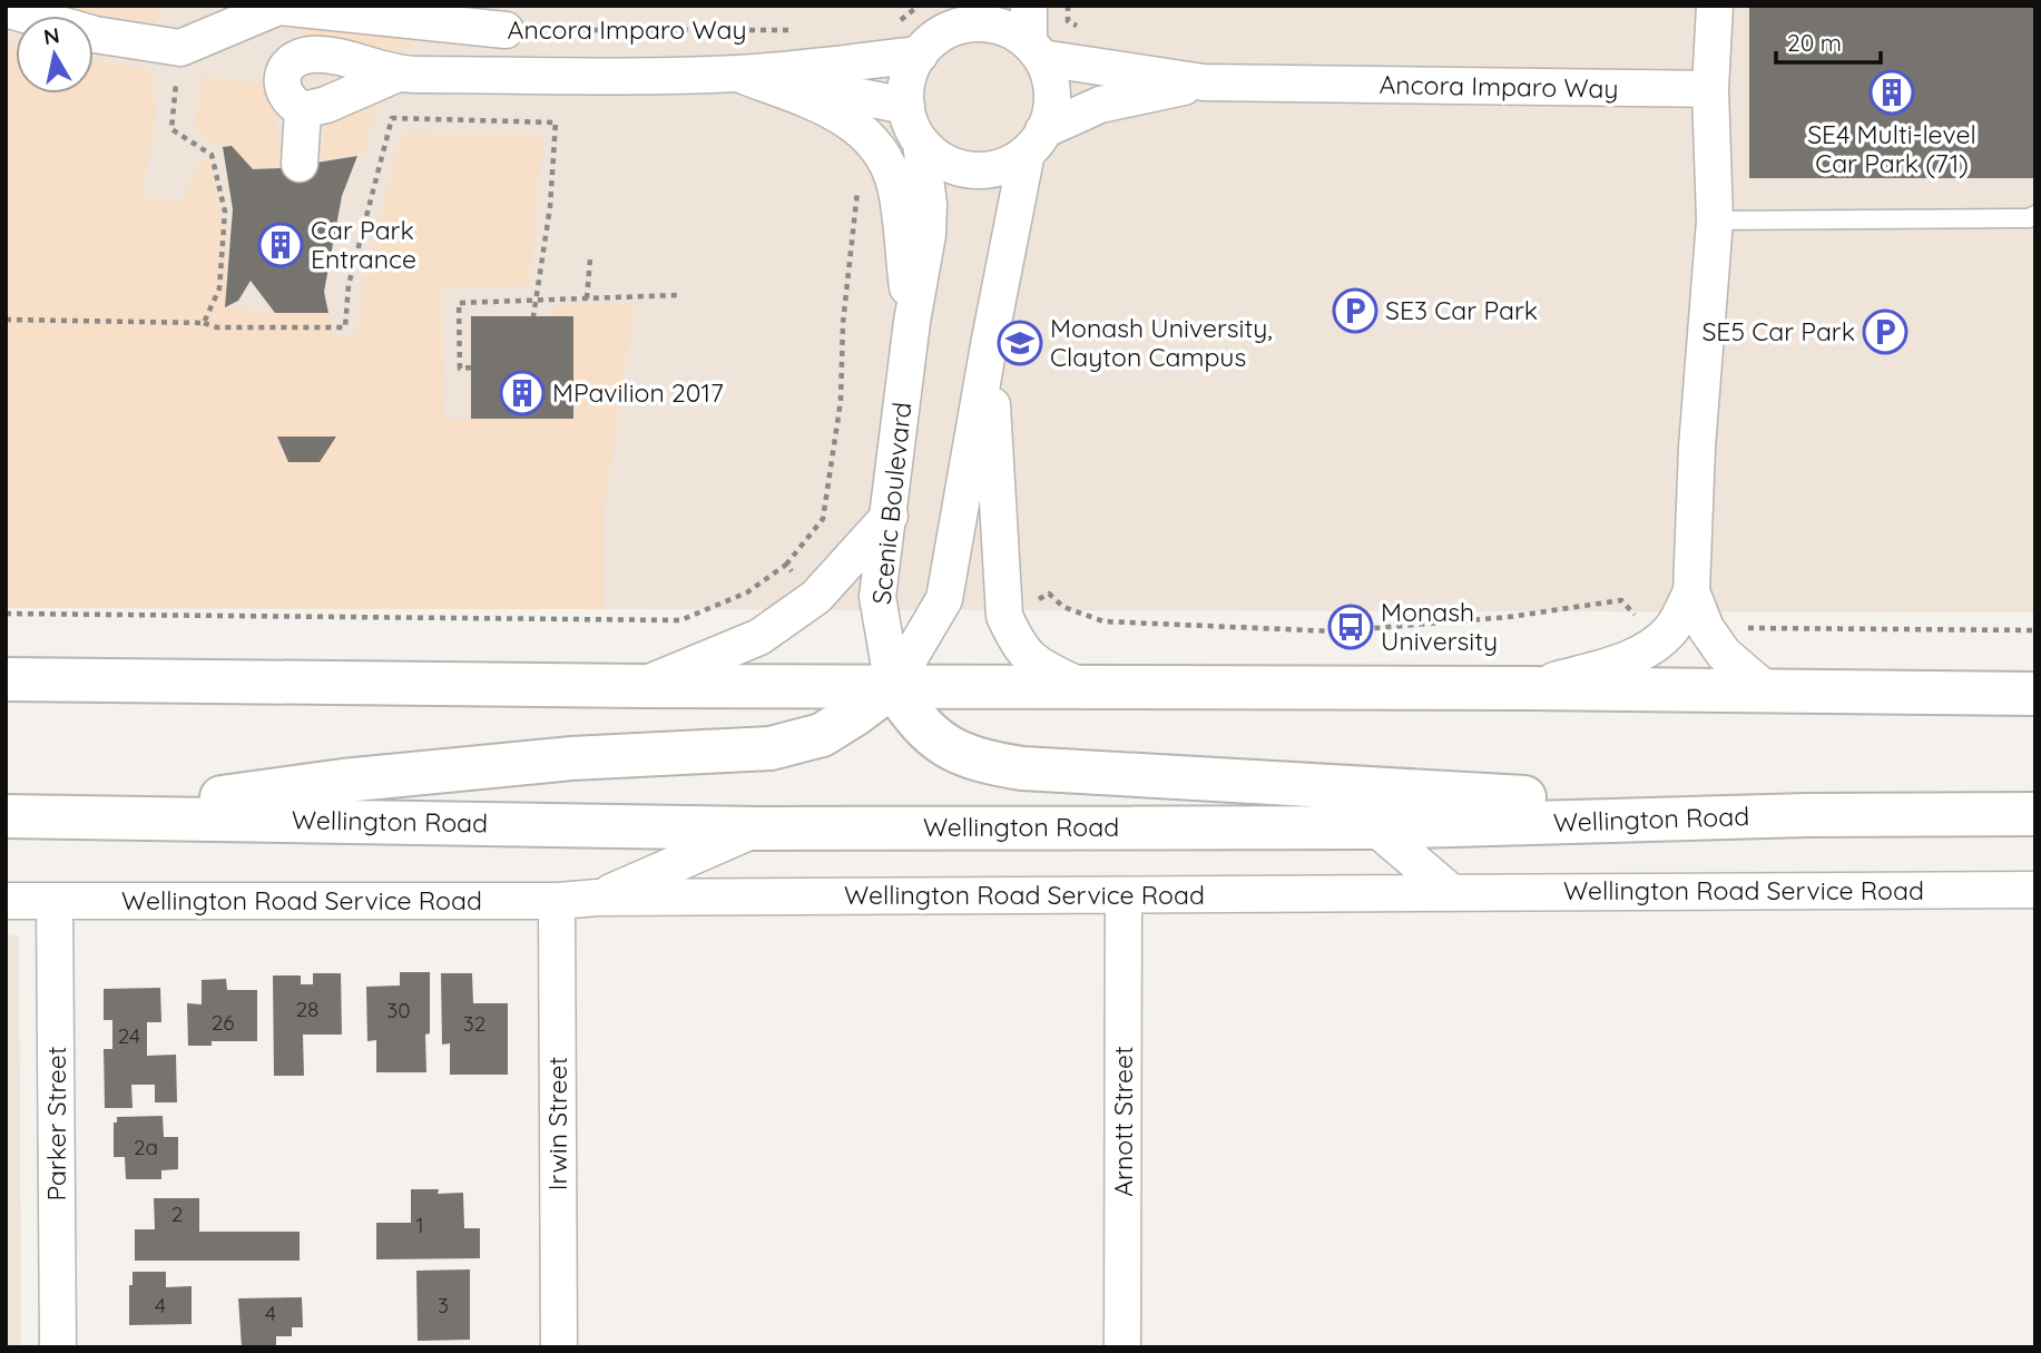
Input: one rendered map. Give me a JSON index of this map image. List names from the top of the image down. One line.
{"streets":{"highway":["Wellington Road"],"street":["Ancora Imparo Way","Scenic Boulevard","Wellington Road Service Road","Arnott Street","Parker Street","Irwin Street"]},"crossings":[["Ancora Imparo Way","Scenic Boulevard"],["Wellington Road","Wellington Road Service Road"],["Wellington Road Service Road","Arnott Street"],["Wellington Road Service Road","Parker Street"],["Wellington Road Service Road","Irwin Street"]],"places":{"building":["SE4 Multi-level Car Park (71)","Car Park Entrance","MPavilion 2017"],"parking":["SE3 Car Park","SE5 Car Park"],"school or university":["Monash University, Clayton Campus"],"bus stop":["Monash University"]},"house_numbers":["28","30","26","32","24","2a","2","1","4","3","4"],"scale_bar":"20 m","north":"top"}
